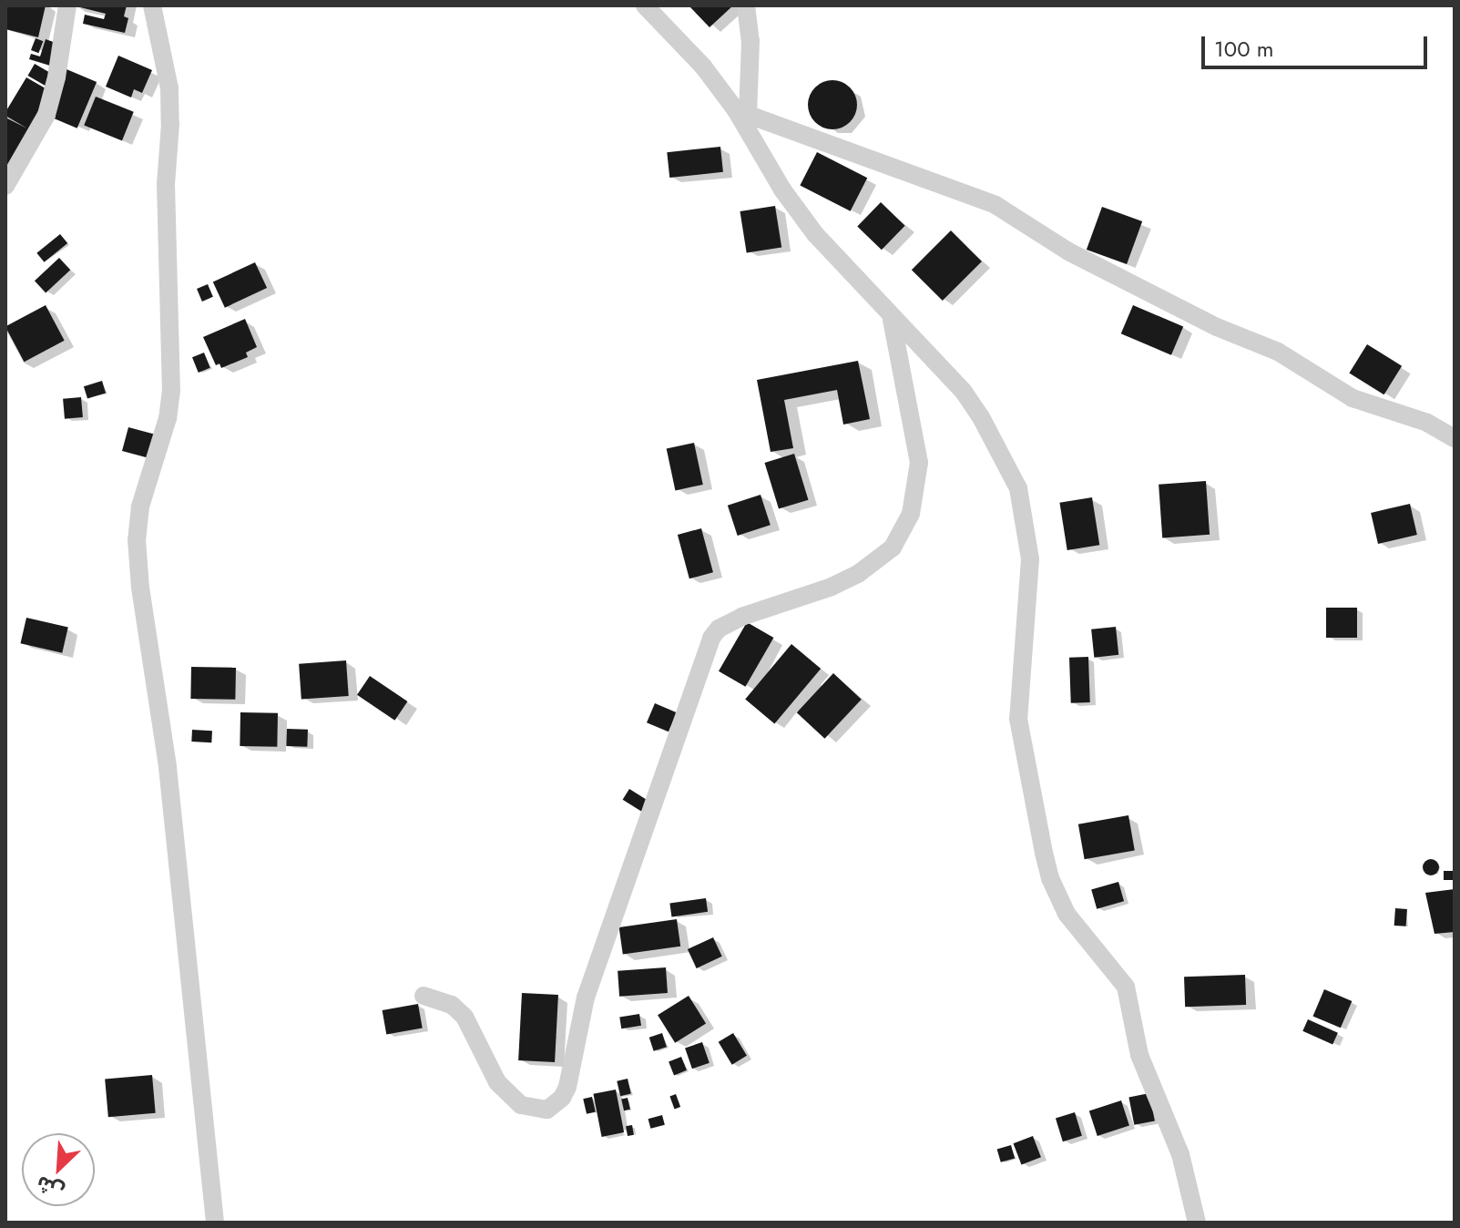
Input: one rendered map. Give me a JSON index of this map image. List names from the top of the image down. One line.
{"scale_bar":"100 m","north":"bottom left"}
